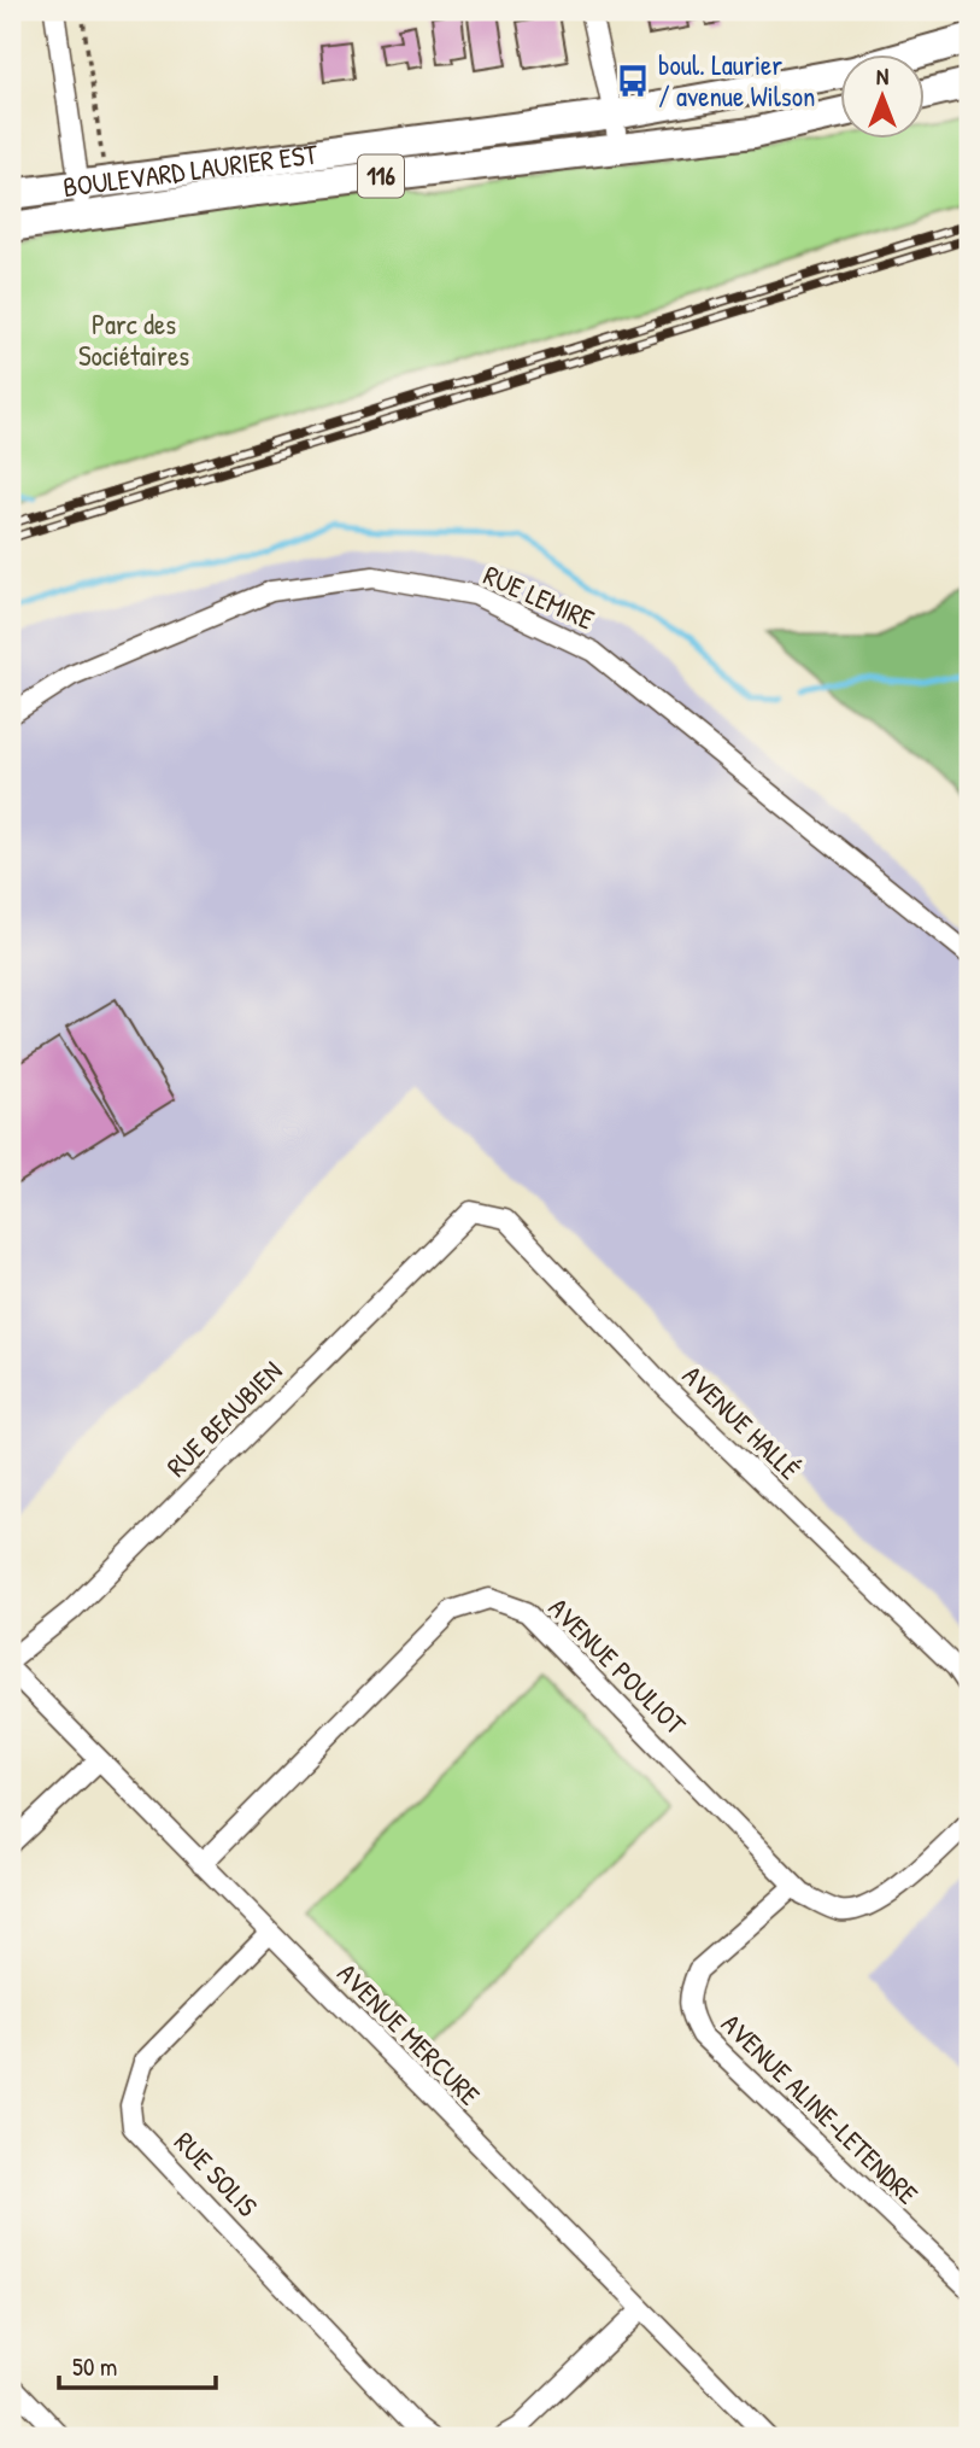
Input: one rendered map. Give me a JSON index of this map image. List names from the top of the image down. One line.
{"streets":{"main road":["BOULEVARD LAURIER EST","116"],"street":["RUE LEMIRE","RUE BEAUBIEN","AVENUE HALLÉ","AVENUE POULIOT","AVENUE MERCURE","AVENUE ALINE-LETENDRE","RUE SOLIS"]},"crossings":[["RUE BEAUBIEN","AVENUE HALLÉ"],["AVENUE POULIOT","AVENUE MERCURE"],["AVENUE POULIOT","AVENUE ALINE-LETENDRE"],["AVENUE MERCURE","RUE SOLIS"]],"parks":["Parc des Sociétaires"],"places":{"bus stop":["boul. Laurier / avenue Wilson"]},"scale_bar":"50 m","north":"top"}
